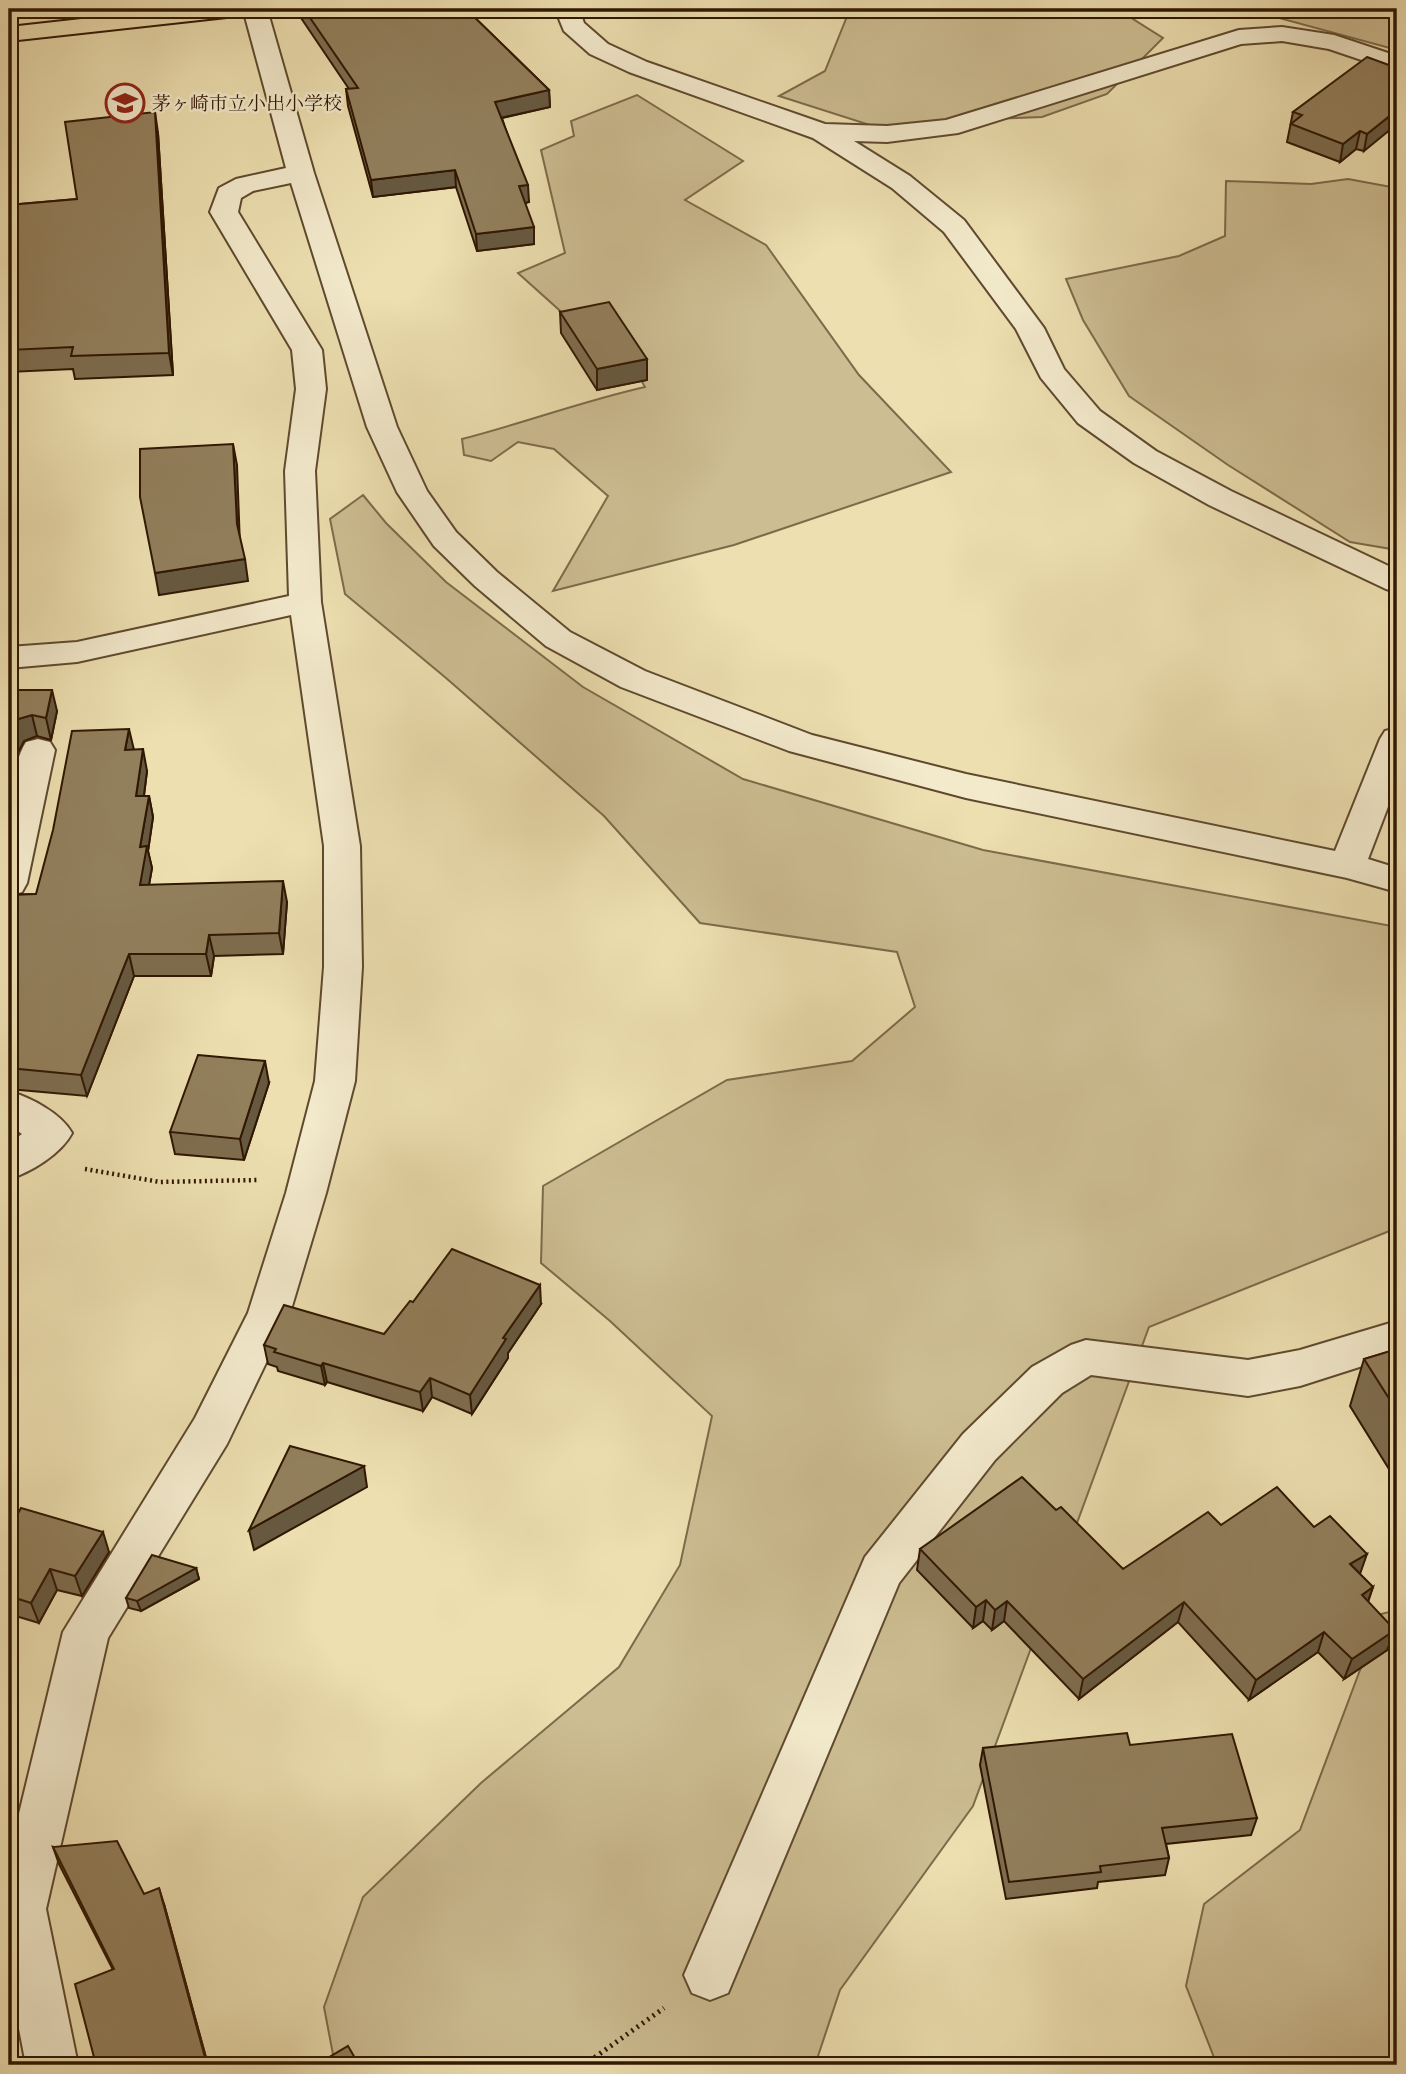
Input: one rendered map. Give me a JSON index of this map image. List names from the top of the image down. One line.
{"places":{"school or university":["茅ヶ崎市立小出小学校"]}}
